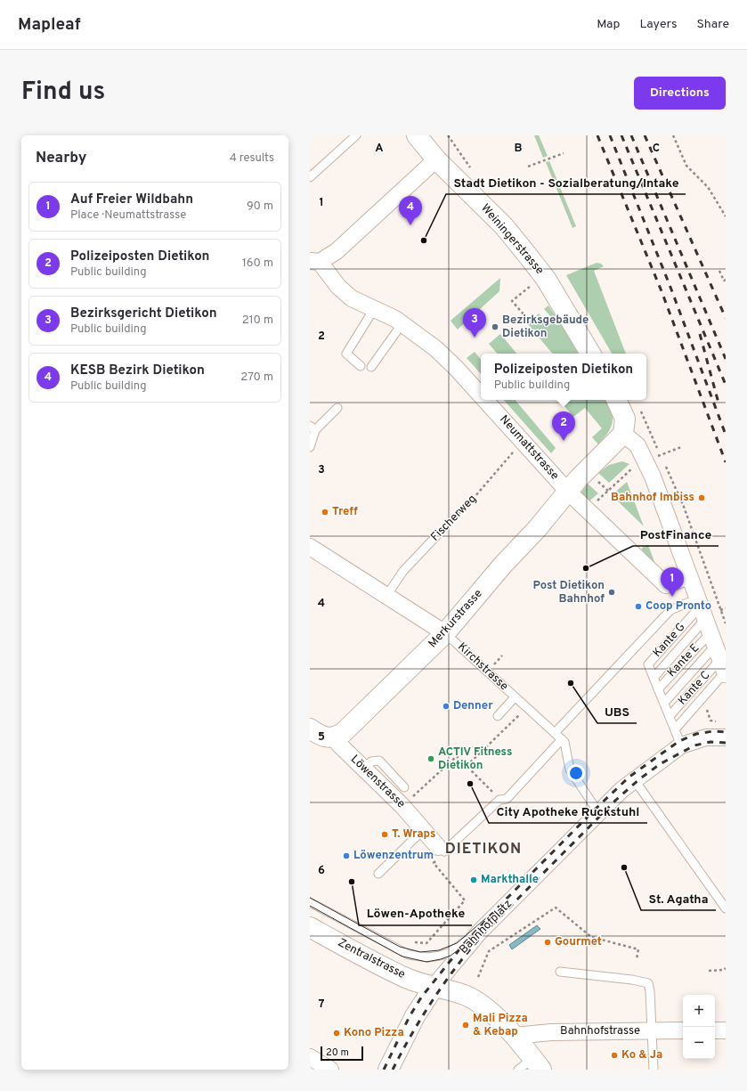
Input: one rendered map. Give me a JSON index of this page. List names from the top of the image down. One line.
{"streets":{"street":["Weiningerstrasse","Neumattstrasse","Merkurstrasse","Kirchstrasse","Löwenstrasse","Bahnhofplatz","Zentralstrasse","Bahnhofstrasse"],"lane":["Fischerweg","Kante G","Kante E","Kante C"]},"crossings":[["Neumattstrasse","Fischerweg"],["Neumattstrasse","Merkurstrasse"],["Fischerweg","Kirchstrasse"],["Merkurstrasse","Kirchstrasse"],["Merkurstrasse","Löwenstrasse"],["Kante G","Kante E"],["Kante G","Kante C"],["Kante E","Kante C"],["Bahnhofplatz","Zentralstrasse"],["Zentralstrasse","Bahnhofstrasse"]],"districts":["DIETIKON"],"places":["Stadt Dietikon - Sozialberatung/Intake","Bezirksgebäude Dietikon","Bahnhof Imbiss","Treff","PostFinance","Post Dietikon Bahnhof","Coop Pronto","UBS","Denner","ACTIV Fitness Dietikon","City Apotheke Ruckstuhl","T. Wraps","Löwenzentrum","St. Agatha","Markthalle","Löwen-Apotheke","Gourmet","Mali Pizza & Kebap","Kono Pizza","Ko & Ja"],"scale_bar":"20 m","page":{"header":"Mapleaf","nav":["Map","Layers","Share"],"title":"Find us","buttons":"Directions","heading":["Nearby","4 results"],"list":[{"mark":"1","name":"Auf Freier Wildbahn","note":"Place · Neumattstrasse","value":"90 m"},{"mark":"2","name":"Polizeiposten Dietikon","note":"Public building","value":"160 m"},{"mark":"3","name":"Bezirksgericht Dietikon","note":"Public building","value":"210 m"},{"mark":"4","name":"KESB Bezirk Dietikon","note":"Public building","value":"270 m"}],"pins":["4","3","2","1"],"popup":["Polizeiposten Dietikon","Public building"],"map_buttons":["+","−"],"scale":"20 m"},"grid":{"columns":["A","B","C"],"rows":["1","2","3","4","5","6","7"]}}
